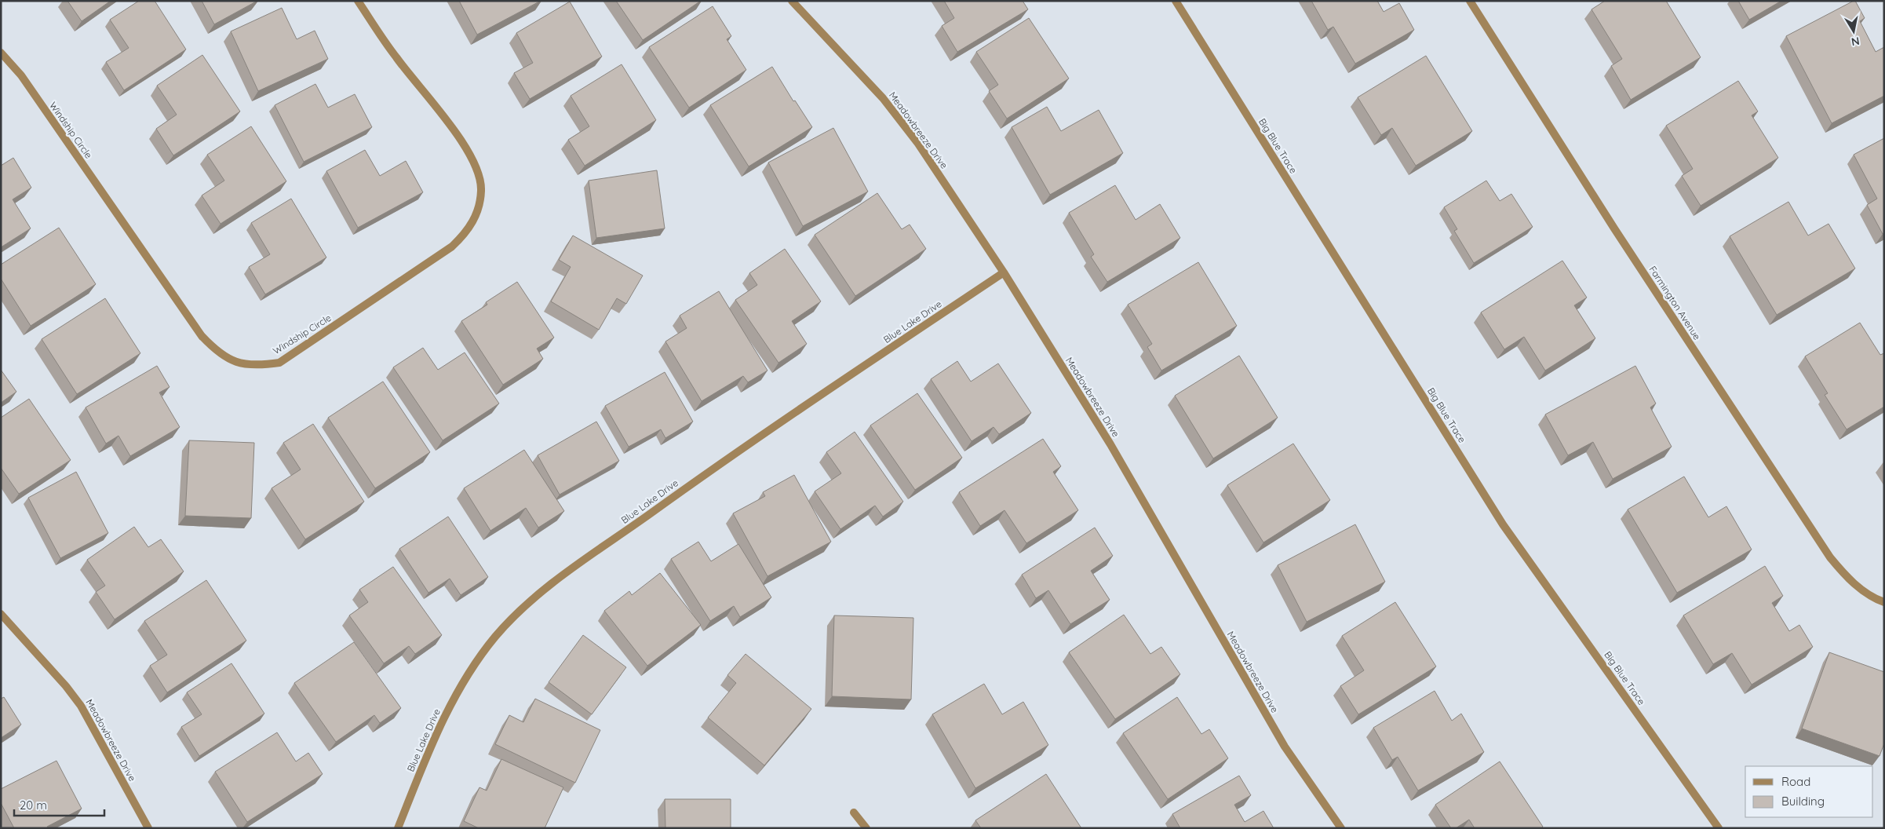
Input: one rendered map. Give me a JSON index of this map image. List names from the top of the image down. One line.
{"streets":{"street":["Windship Circle","Meadowbreeze Drive","Big Blue Trace","Farmington Avenue","Blue Lake Drive"]},"crossings":[["Meadowbreeze Drive","Blue Lake Drive"]],"legend":["Road","Building"],"scale_bar":"20 m","north":"bottom"}
